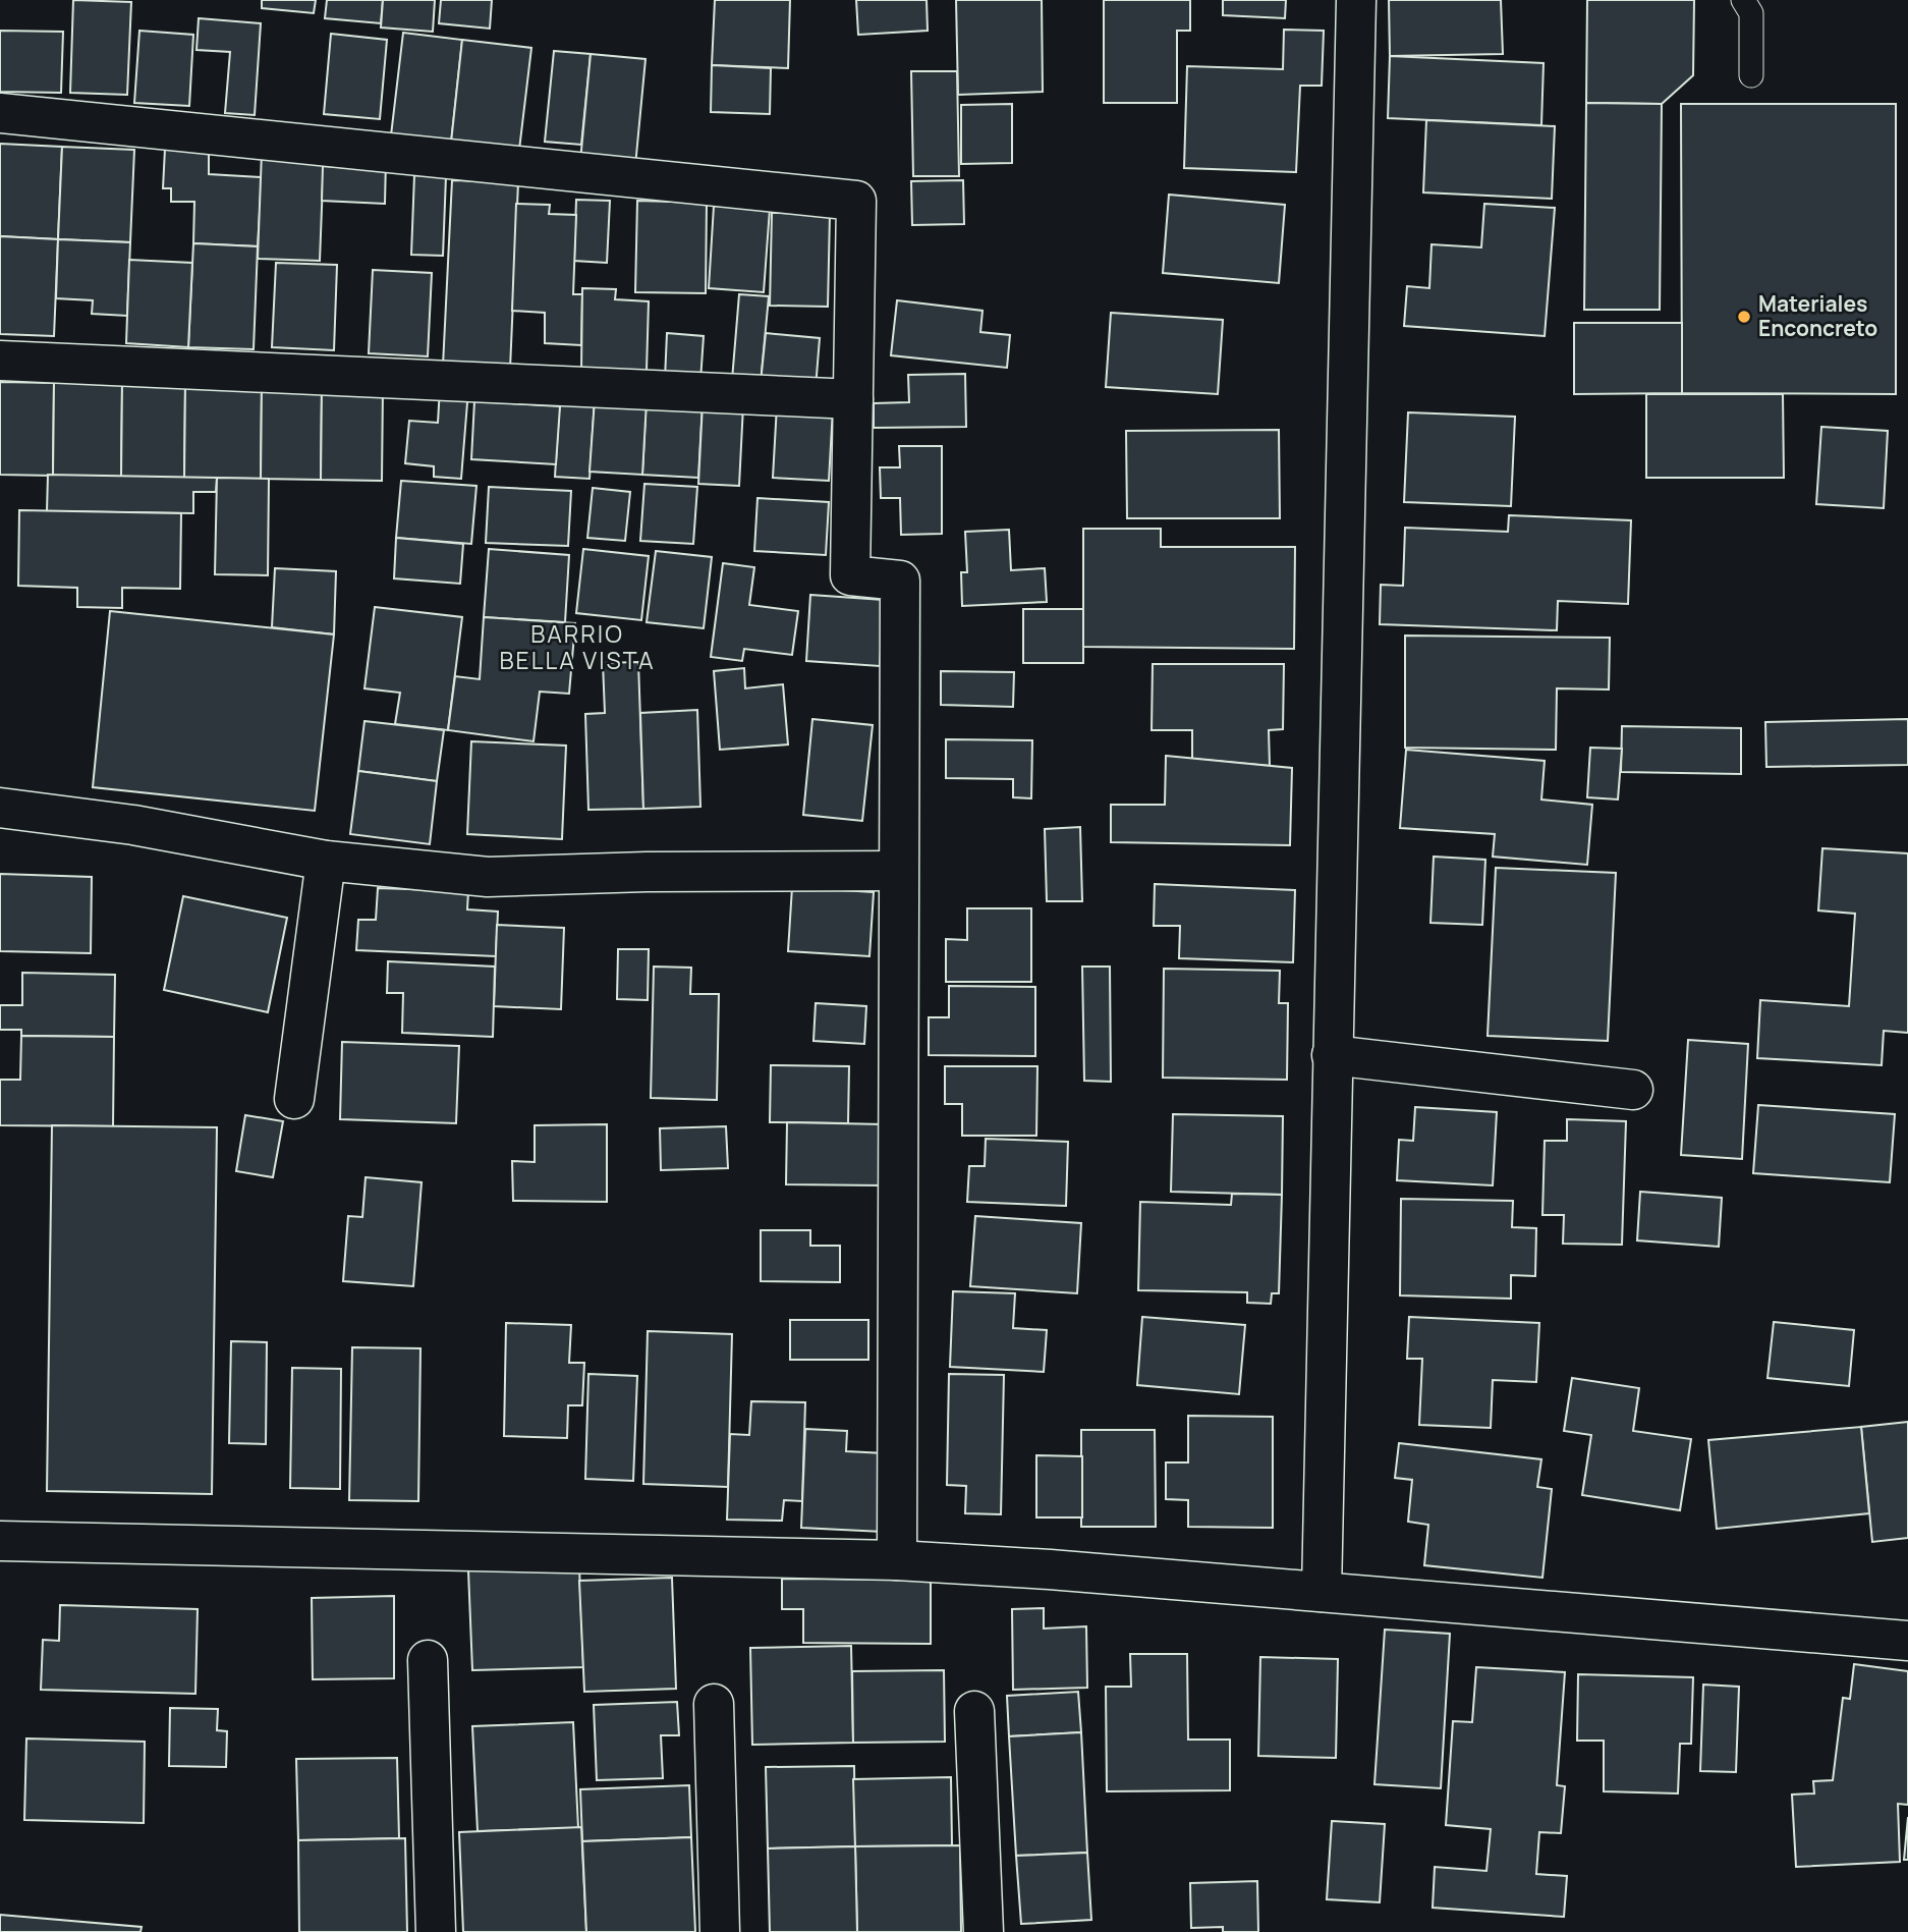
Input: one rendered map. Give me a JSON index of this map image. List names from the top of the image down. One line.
{"districts":["BARRIO BELLA VISTA"],"places":["Materiales Enconcreto"]}
